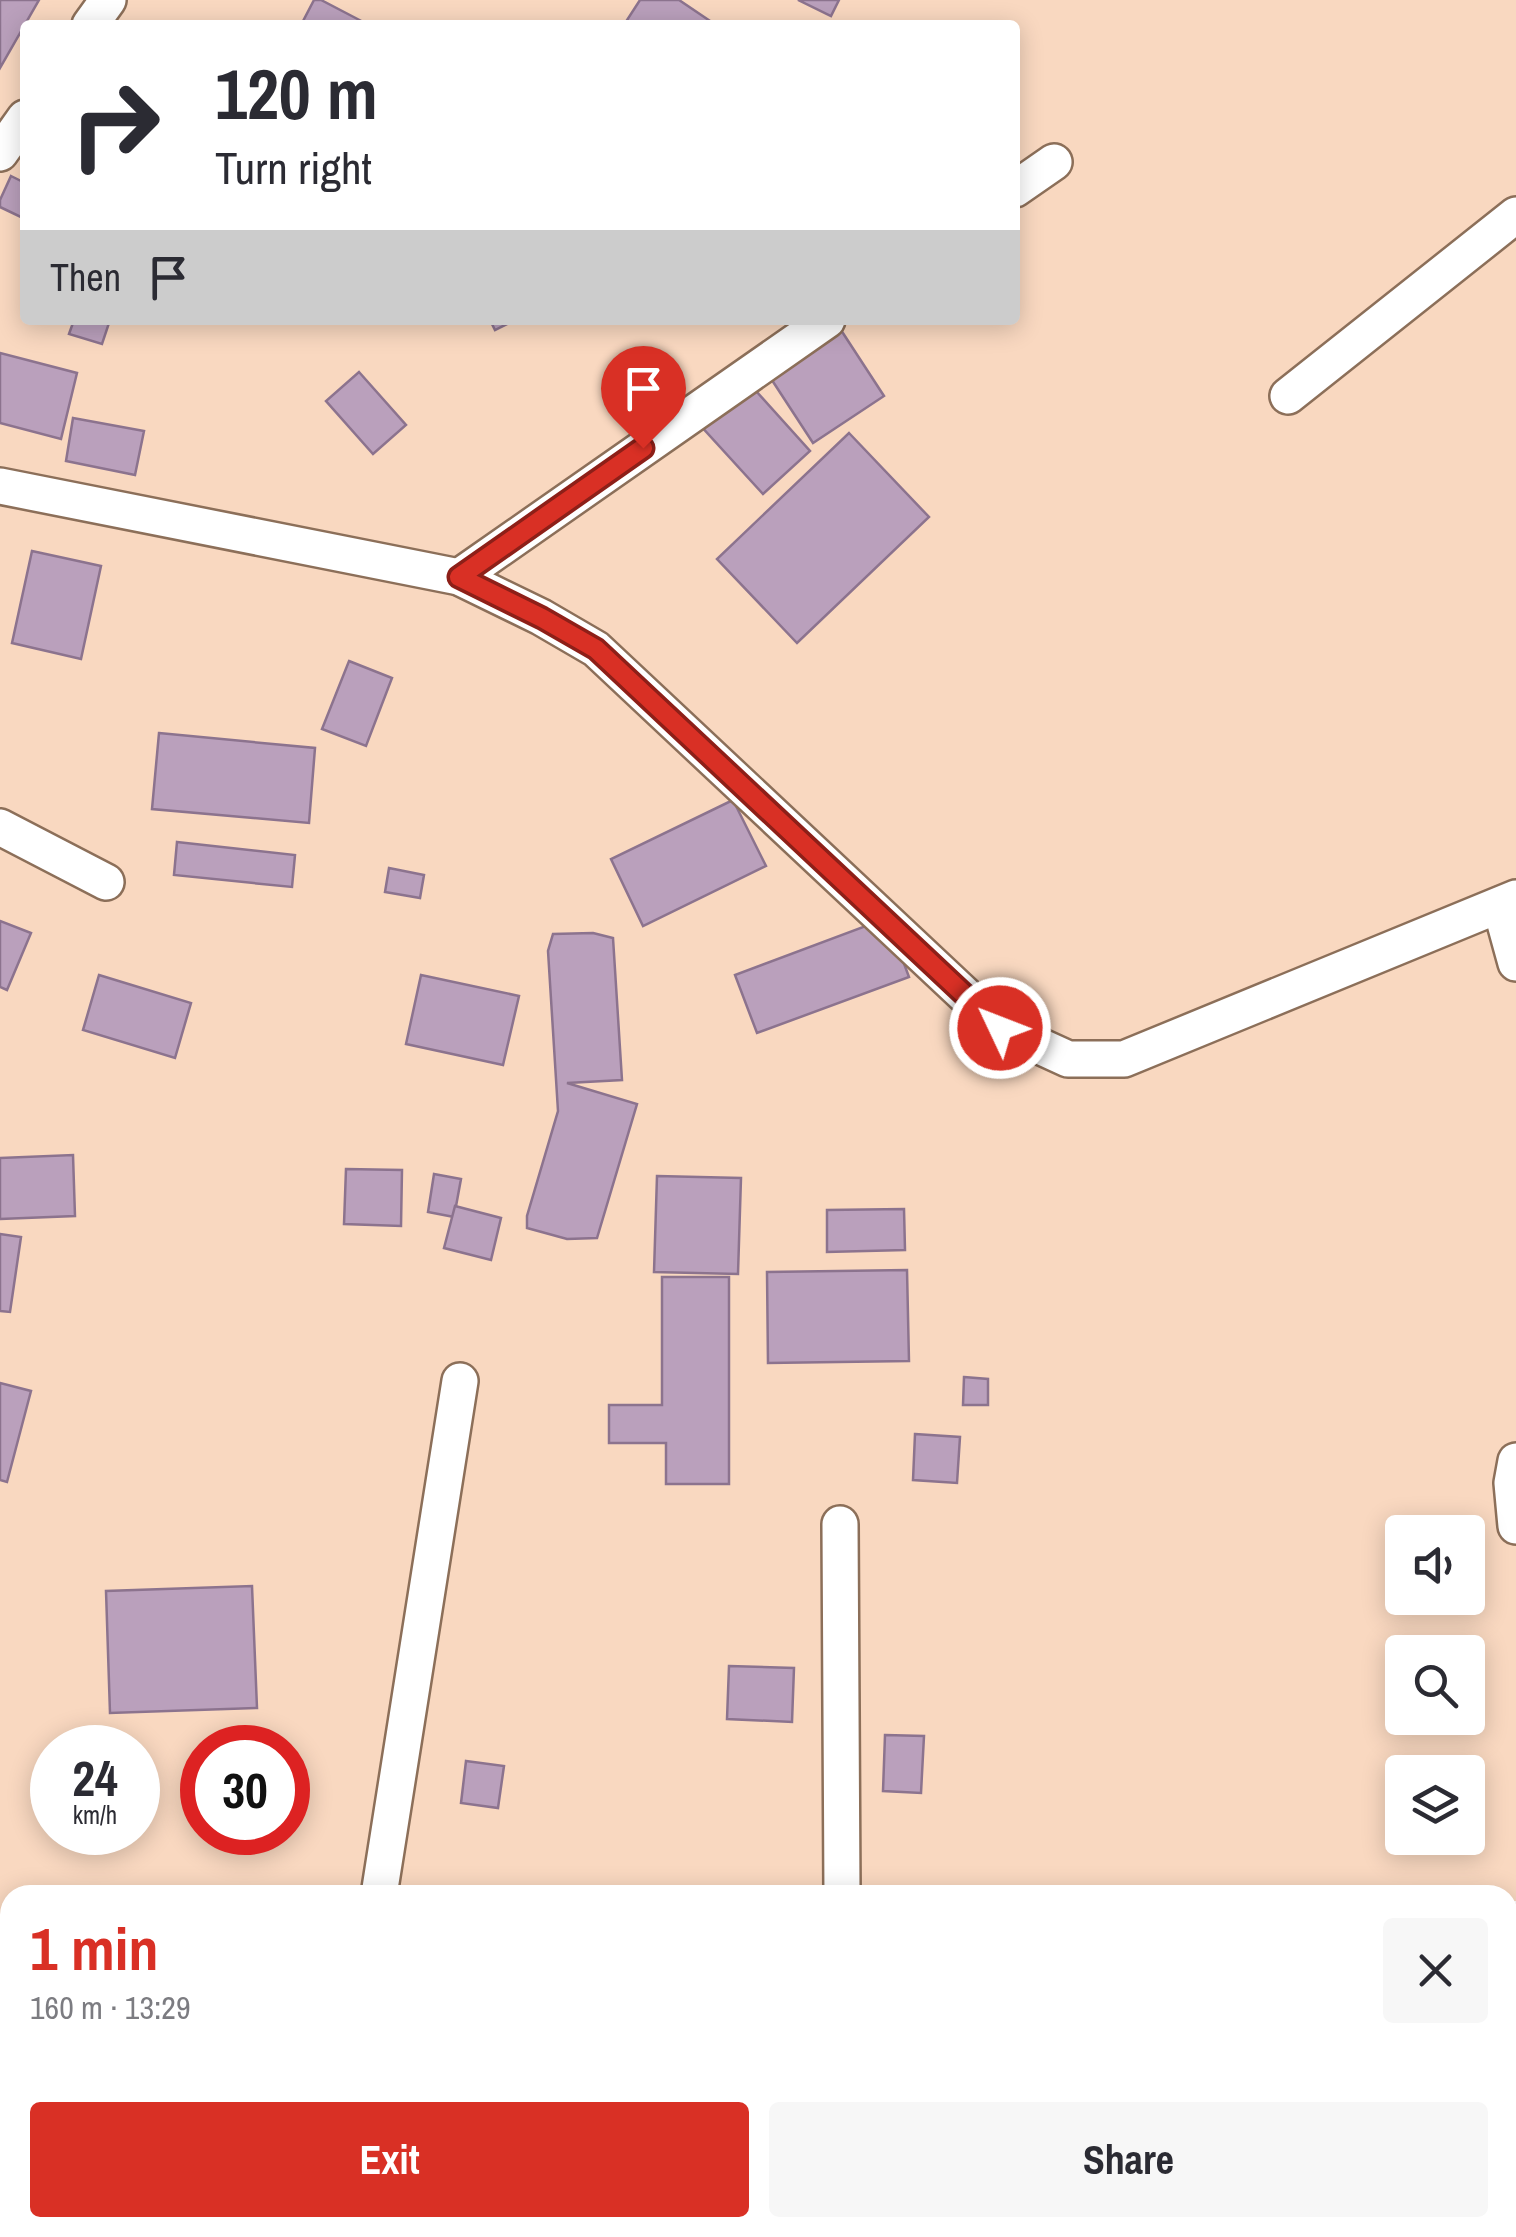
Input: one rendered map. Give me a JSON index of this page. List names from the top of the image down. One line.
{"page":{"turn":["120 m","Turn right"],"then":"Then","speed":"24 km/h","limit":"30","heading":["1 min","160 m · 13:29"],"buttons":["Exit","Share"]}}
